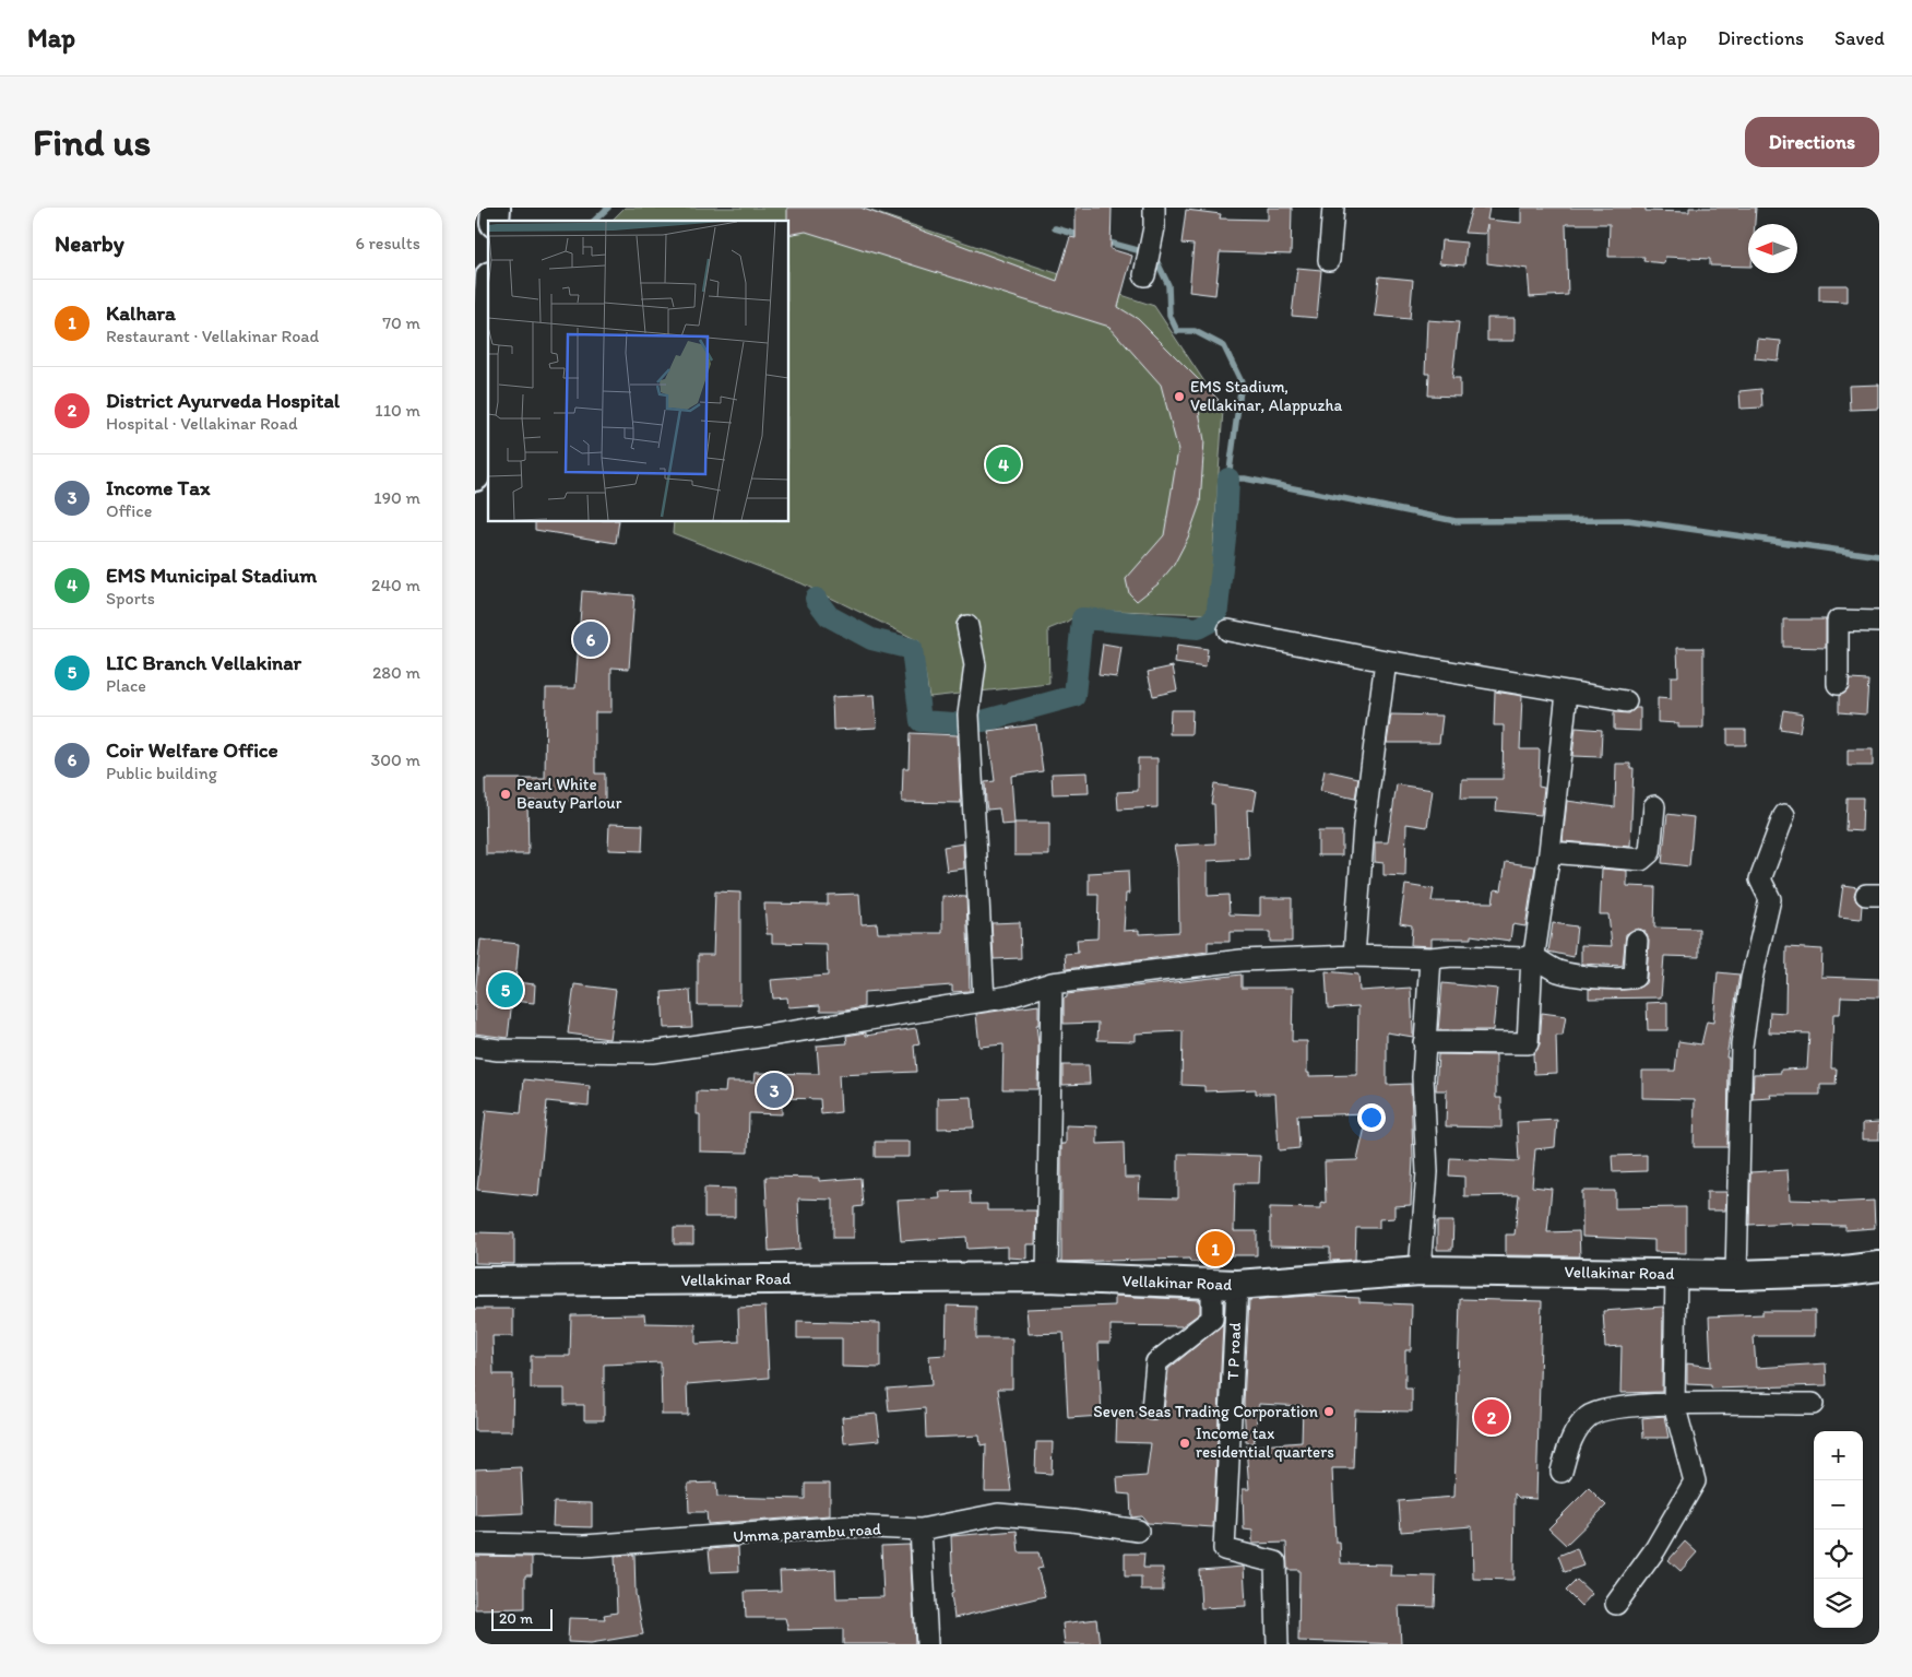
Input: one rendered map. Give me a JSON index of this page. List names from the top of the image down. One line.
{"streets":{"main road":["Vellakinar Road"],"street":["T P road","Umma parambu road"]},"crossings":[["Vellakinar Road","T P road"]],"places":["EMS Stadium, Vellakinar, Alappuzha","Pearl White Beauty Parlour","Seven Seas Trading Corporation","Income tax residential quarters"],"scale_bar":"20 m","north":"left","page":{"header":"Map","nav":["Map","Directions","Saved"],"buttons":"Directions","title":"Find us","heading":["Nearby","6 results"],"list":[{"mark":"1","name":"Kalhara","note":"Restaurant · Vellakinar Road","value":"70 m"},{"mark":"2","name":"District Ayurveda Hospital","note":"Hospital · Vellakinar Road","value":"110 m"},{"mark":"3","name":"Income Tax","note":"Office","value":"190 m"},{"mark":"4","name":"EMS Municipal Stadium","note":"Sports","value":"240 m"},{"mark":"5","name":"LIC Branch Vellakinar","note":"Place","value":"280 m"},{"mark":"6","name":"Coir Welfare Office","note":"Public building","value":"300 m"}],"pins":["4","6","5","3","1","2"],"map_buttons":["+","−"],"scale":"20 m"}}
